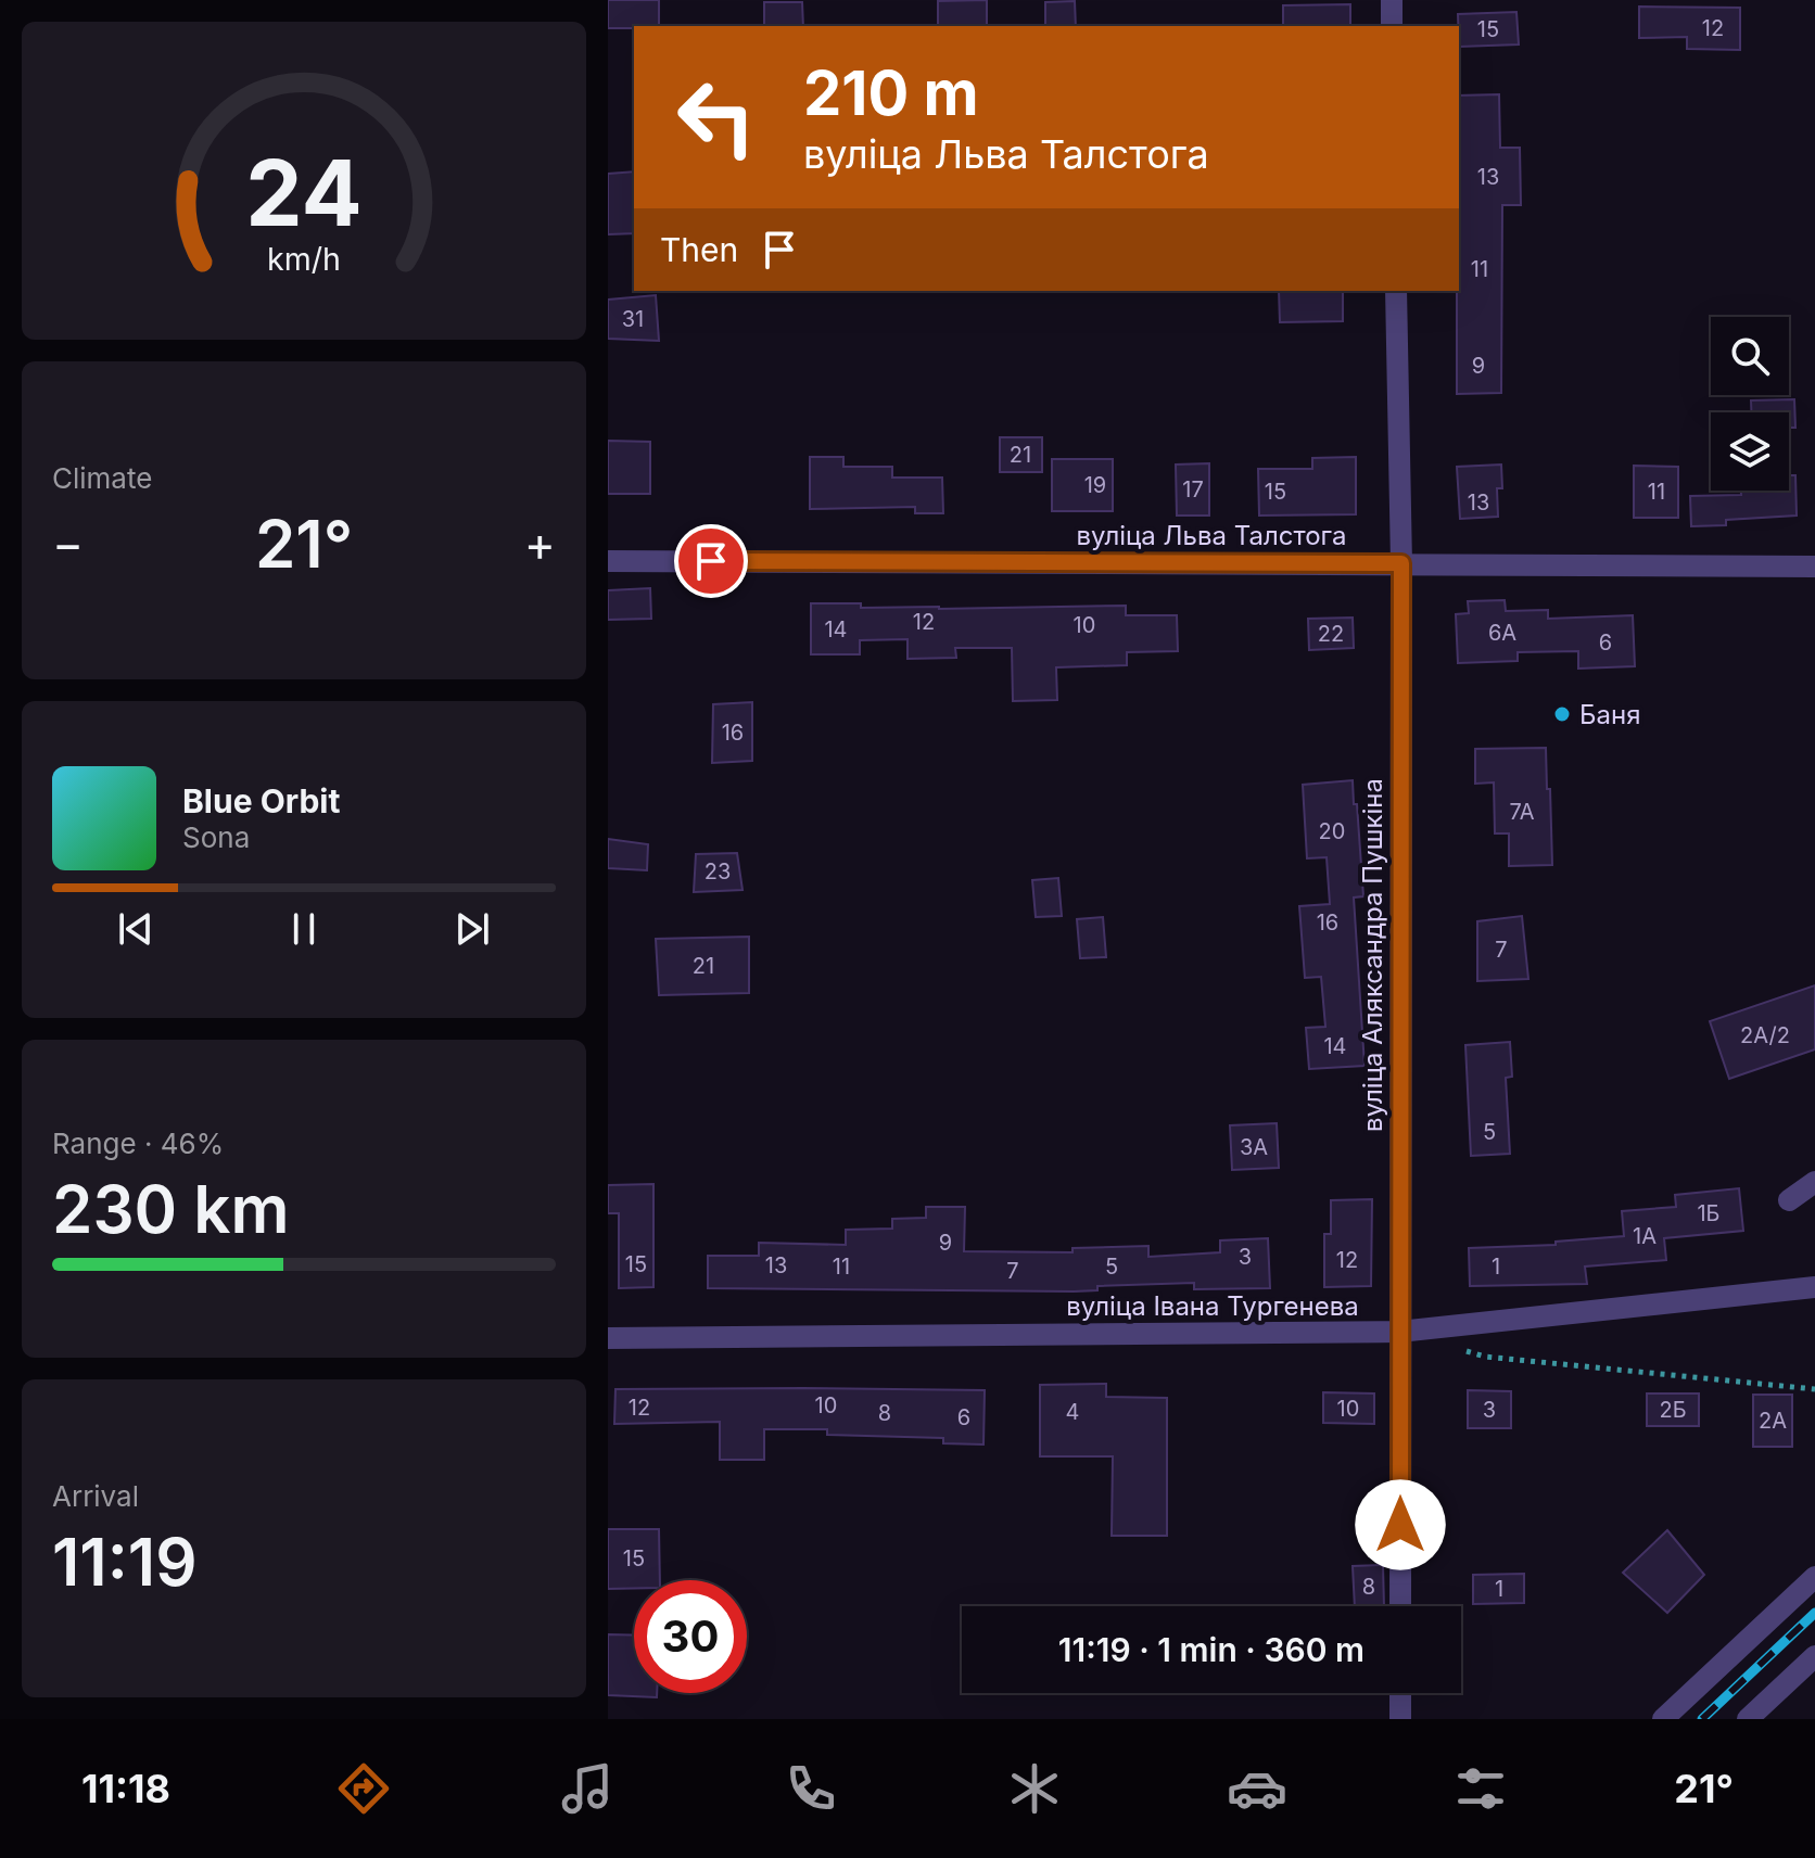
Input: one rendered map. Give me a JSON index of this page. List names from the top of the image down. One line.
{"streets":{"street":["вуліца Льва Талстога","вуліца Аляксандра Пушкіна","вуліца Івана Тургенева"]},"crossings":[["вуліца Льва Талстога","вуліца Аляксандра Пушкіна"],["вуліца Аляксандра Пушкіна","вуліца Івана Тургенева"]],"places":["Баня"],"house_numbers":["12","15","13","11","31","9","21","19","17","15","11","13","12","10","14","6А","22","6","16","7А","20","23","16","7","21","2А/2","14","5","3А","1Б","1А","9","3","12","15","13","11","5","1","7","10","12","10","3","2Б","4","8","6","2А","15","8","1"],"page":{"turn":["210 m","вуліца Льва Талстога"],"then":"Then","tile":["Climate",["Range · 46%","230 km"],["Arrival","11:19"]],"heat":["−","21°","+"],"song":["Blue Orbit","Sona"],"limit":"30","trip":"11:19 · 1 min · 360 m","tabs":["11:18","21°"],"gauge":["24","km/h"]}}
